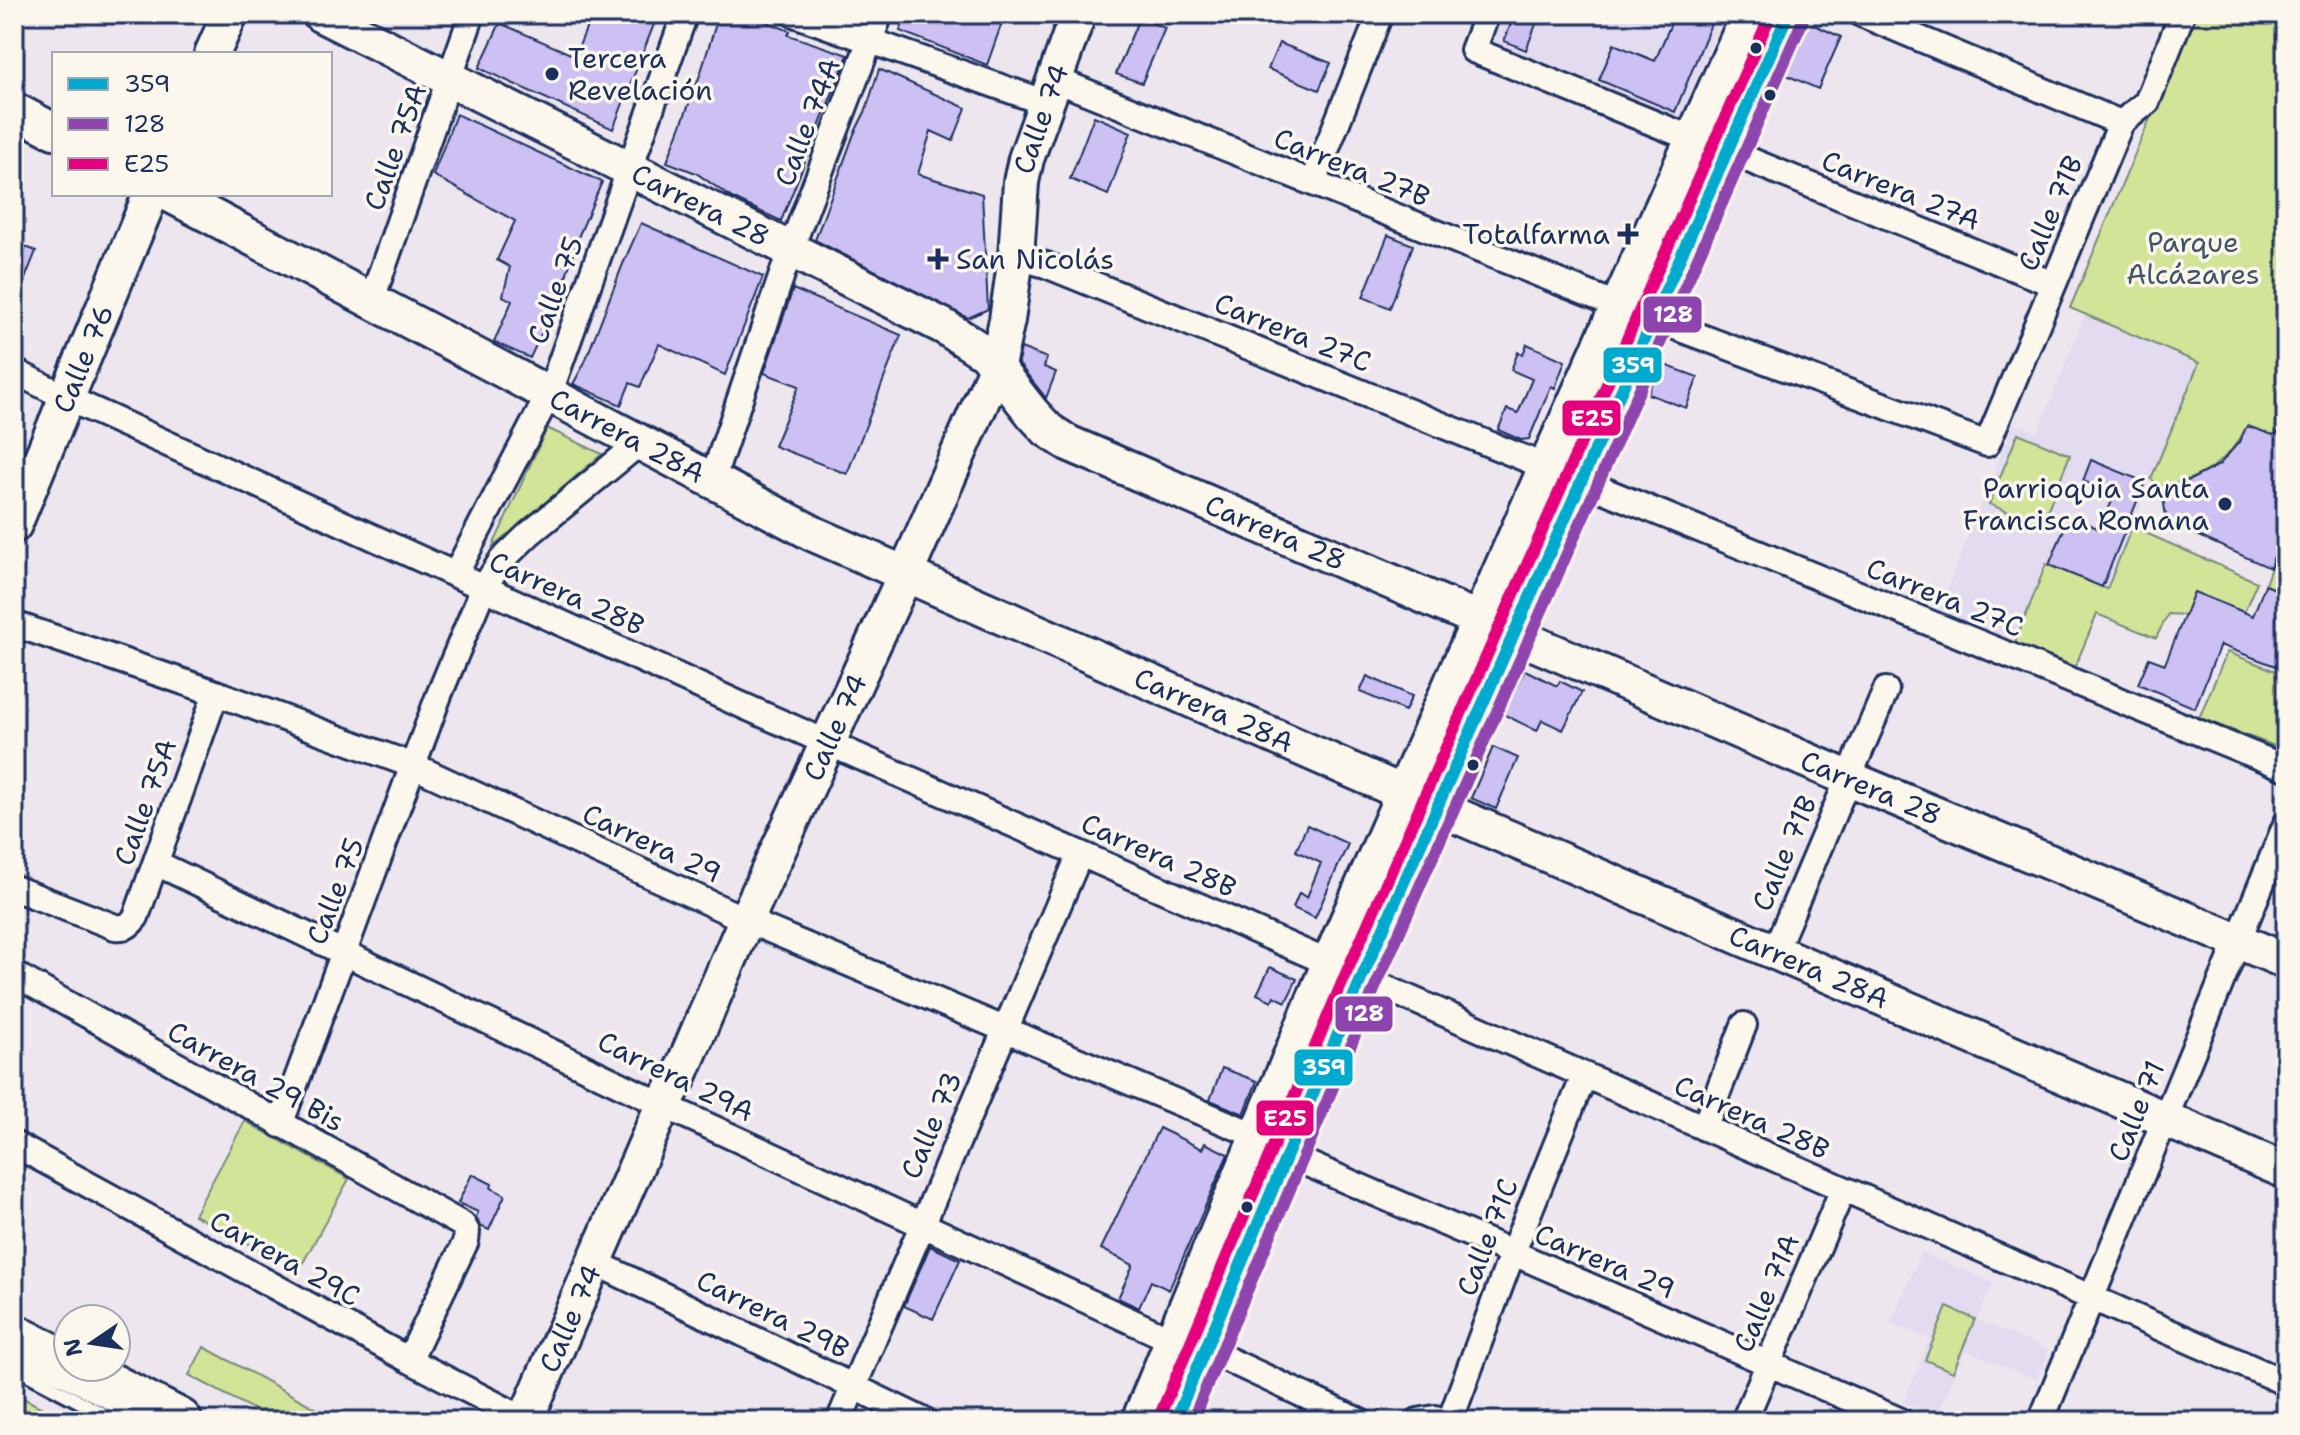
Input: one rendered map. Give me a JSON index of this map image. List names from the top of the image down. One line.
{"streets":{"street":["Calle 74","Calle 74A","Calle 75A","Carrera 27B","Carrera 27A","Carrera 28","Calle 71B","Calle 75","Carrera 27C","Calle 76","Carrera 28A","Carrera 28B","Carrera 29","Carrera 29 Bis","Carrera 29A","Calle 71","Calle 73","Calle 71C","Carrera 29C","Calle 71A","Carrera 29B"]},"crossings":[["Calle 74","Carrera 27B"],["Calle 74","Carrera 28"],["Calle 74","Carrera 27C"],["Calle 74","Carrera 28A"],["Calle 74","Carrera 28B"],["Calle 74","Carrera 29"],["Calle 74","Carrera 29A"],["Calle 74","Carrera 29C"],["Calle 74","Carrera 29B"],["Calle 74A","Carrera 27B"],["Calle 74A","Carrera 28"],["Calle 74A","Carrera 28A"],["Calle 75A","Carrera 28"],["Calle 75A","Carrera 28A"],["Calle 75A","Carrera 29"],["Calle 75A","Carrera 29A"],["Carrera 27B","Calle 71B"],["Carrera 27A","Calle 71B"],["Carrera 28","Calle 71B"],["Carrera 28","Calle 75"],["Carrera 28","Calle 71"],["Calle 71B","Carrera 28A"],["Calle 75","Carrera 28A"],["Calle 75","Carrera 28B"],["Calle 75","Carrera 29"],["Calle 75","Carrera 29 Bis"],["Calle 75","Carrera 29A"],["Calle 76","Carrera 28B"],["Carrera 28A","Calle 71"],["Carrera 28B","Calle 71"],["Carrera 28B","Calle 73"],["Carrera 28B","Calle 71C"],["Carrera 28B","Calle 71A"],["Carrera 29","Calle 73"],["Carrera 29","Calle 71C"],["Carrera 29","Calle 71A"],["Carrera 29 Bis","Carrera 29C"],["Carrera 29A","Calle 73"],["Calle 73","Carrera 29B"]],"parks":["Parque Alcázares"],"places":{"other":["Tercera Revelación","Parrioquia Santa Francisca Romana"],"health":["Totalfarma","San Nicolás"]},"lines":["transit line 359","transit line E25","transit line 128"],"legend":["359","128","E25"],"north":"left"}
